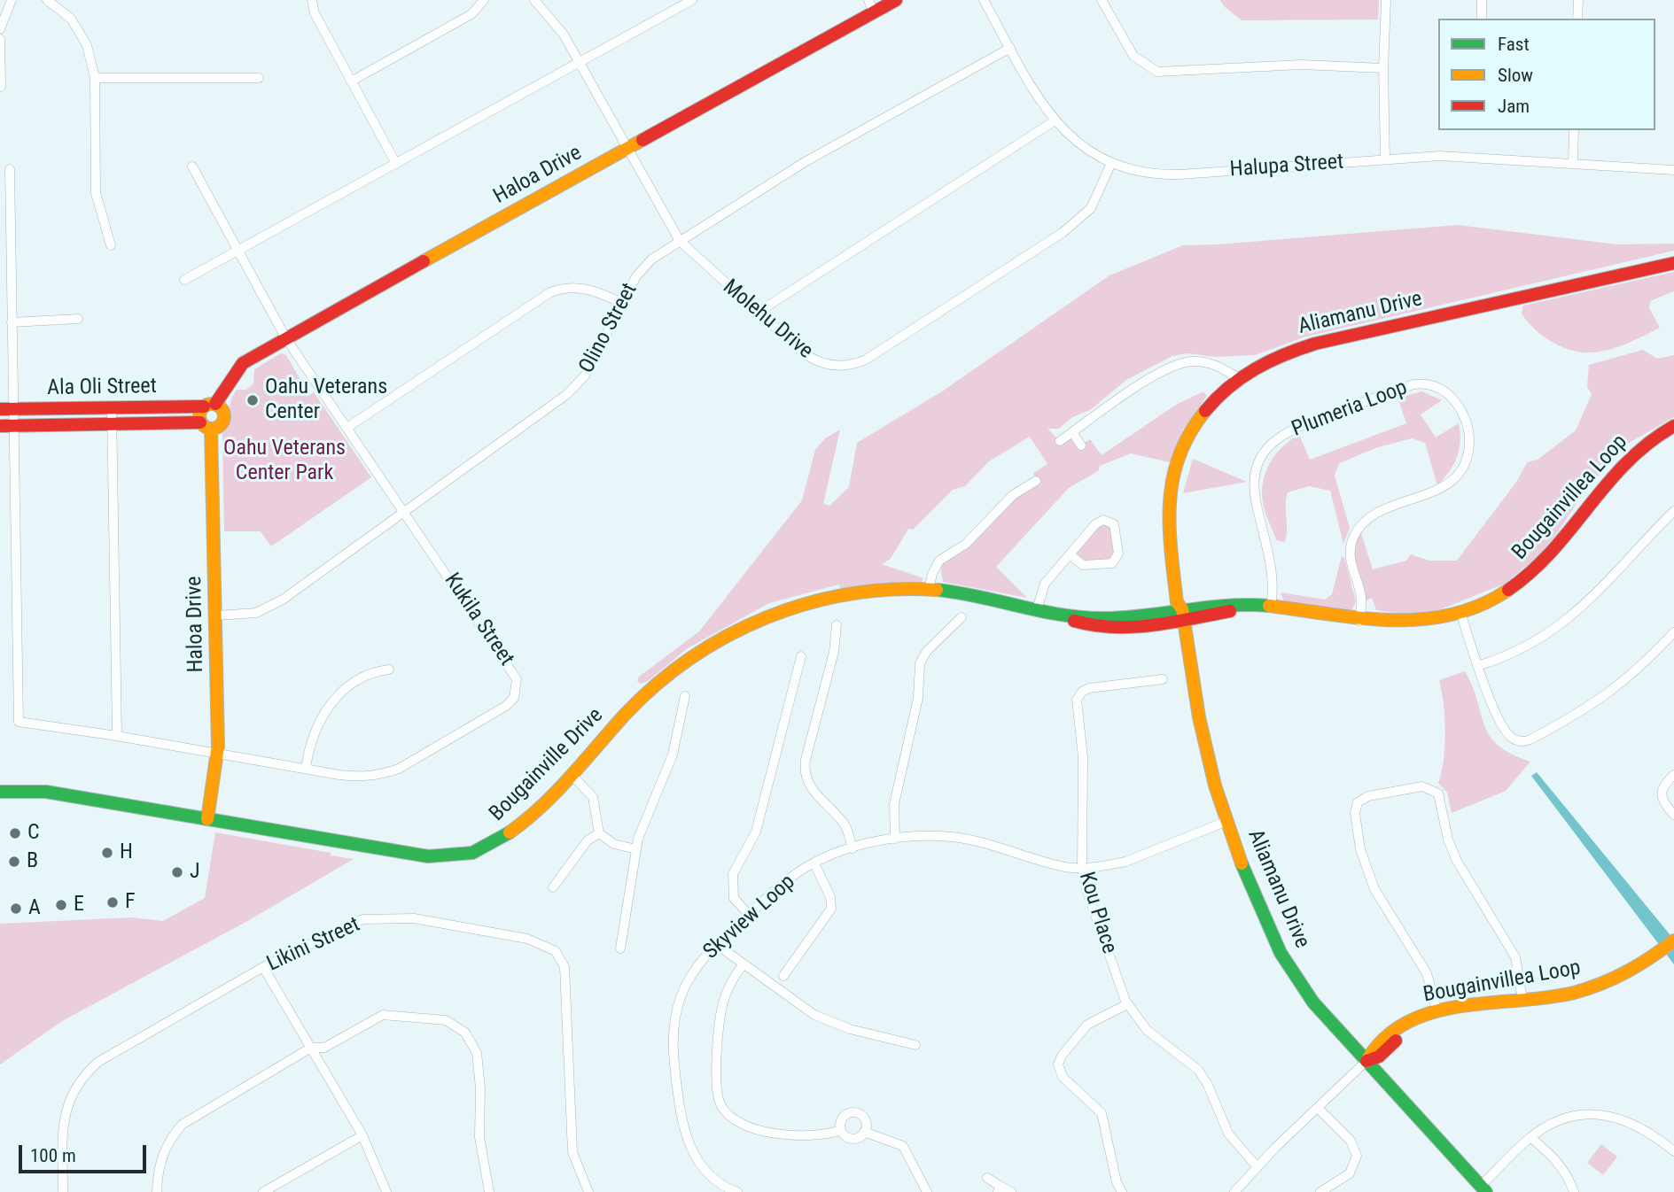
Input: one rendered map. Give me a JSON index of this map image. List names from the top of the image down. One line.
{"streets":{"street":["Halupa Street","Haloa Drive","Aliamanu Drive","Molehu Drive","Olino Street","Ala Oli Street","Plumeria Loop","Bougainvillea Loop","Kukila Street","Bougainville Drive","Kou Place","Skyview Loop","Likini Street"]},"crossings":[["Halupa Street","Molehu Drive"],["Halupa Street","Olino Street"],["Haloa Drive","Molehu Drive"],["Haloa Drive","Olino Street"],["Haloa Drive","Ala Oli Street"],["Haloa Drive","Kukila Street"],["Haloa Drive","Bougainville Drive"],["Aliamanu Drive","Bougainvillea Loop"],["Aliamanu Drive","Bougainville Drive"],["Aliamanu Drive","Skyview Loop"],["Molehu Drive","Olino Street"],["Olino Street","Kukila Street"],["Ala Oli Street","Kukila Street"],["Plumeria Loop","Bougainvillea Loop"],["Bougainvillea Loop","Bougainville Drive"],["Kou Place","Skyview Loop"]],"parks":["Oahu Veterans Center Park"],"places":["Oahu Veterans Center","C","H","B","J","F","E","A"],"legend":["Fast","Slow","Jam"],"scale_bar":"100 m"}
